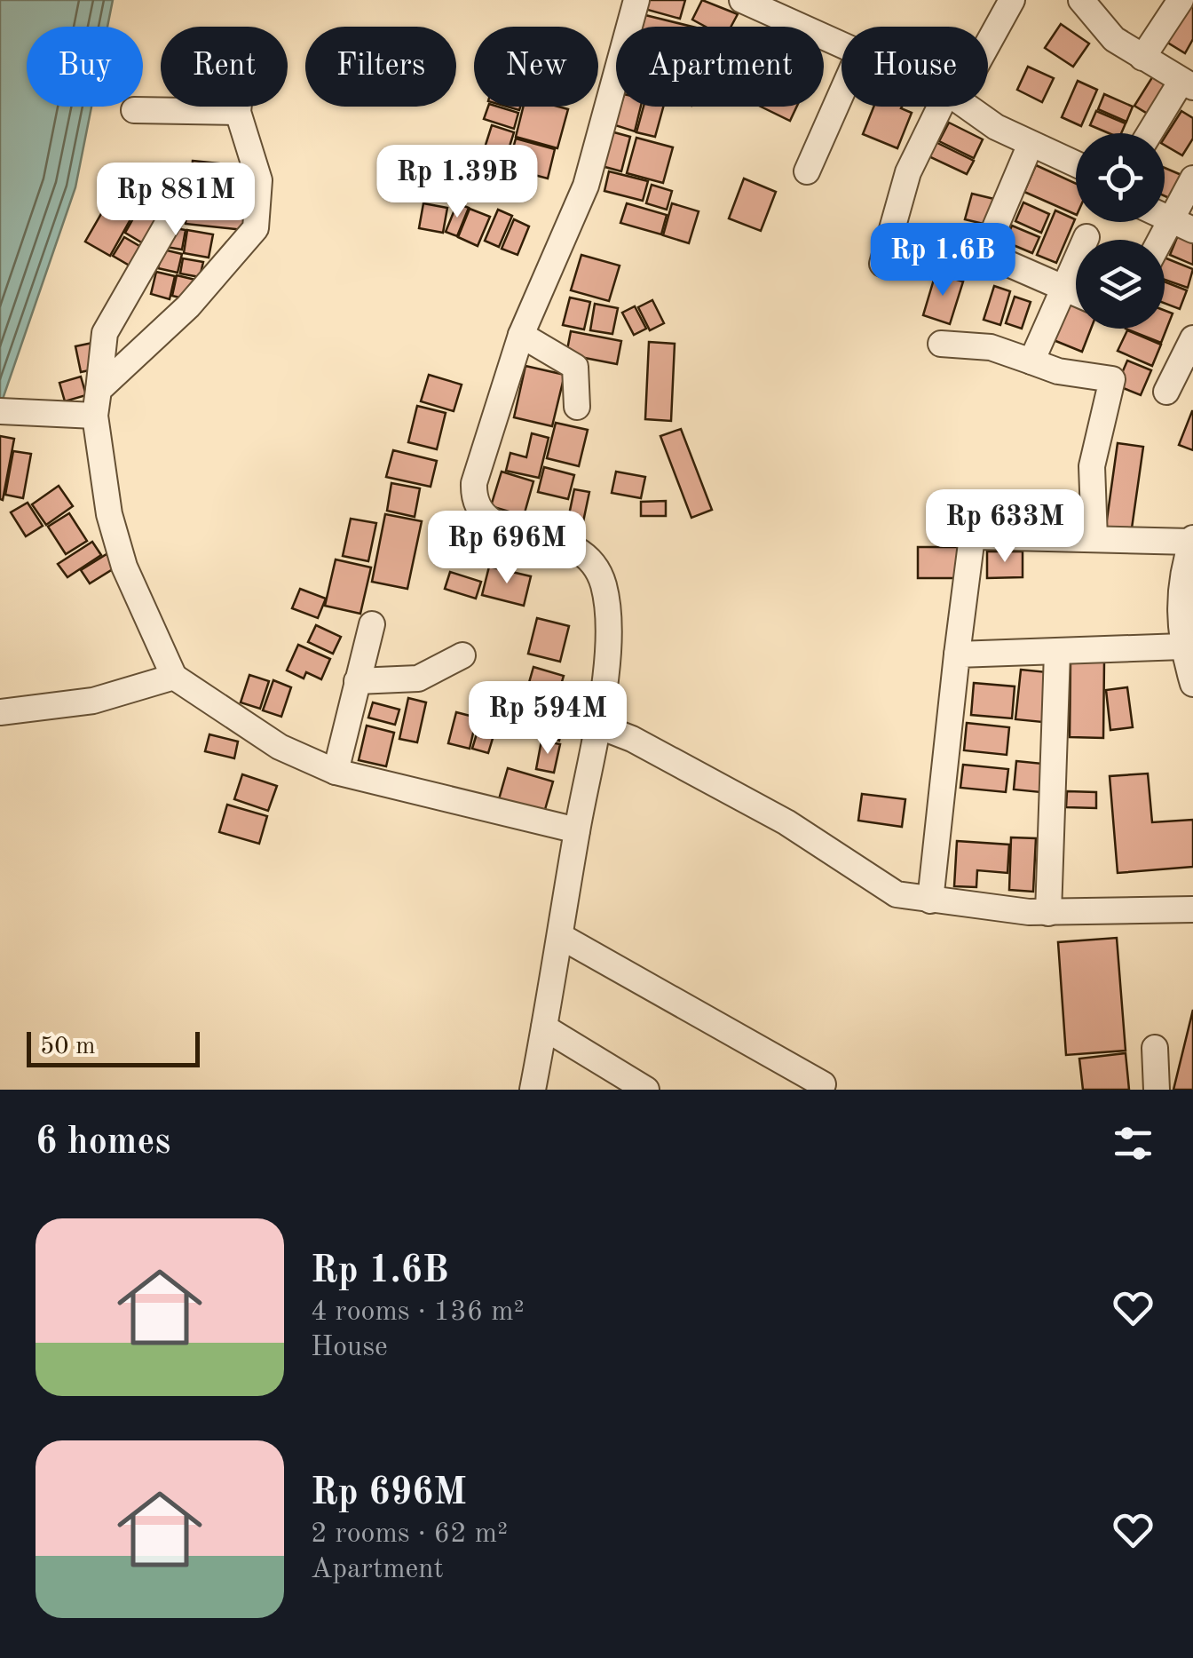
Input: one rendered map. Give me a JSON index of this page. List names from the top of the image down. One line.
{"scale_bar":"50 m","page":{"chip":["Buy","Rent","Filters","New","Apartment","House"],"price":["Rp 1.39B","Rp 881M","Rp 1.6B","Rp 633M","Rp 696M","Rp 594M"],"scale":"50 m","heading":"6 homes","list":[{"name":"Rp 1.6B","note":"4 rooms · 136 m² · House"},{"name":"Rp 696M","note":"2 rooms · 62 m² · Apartment"}]}}
